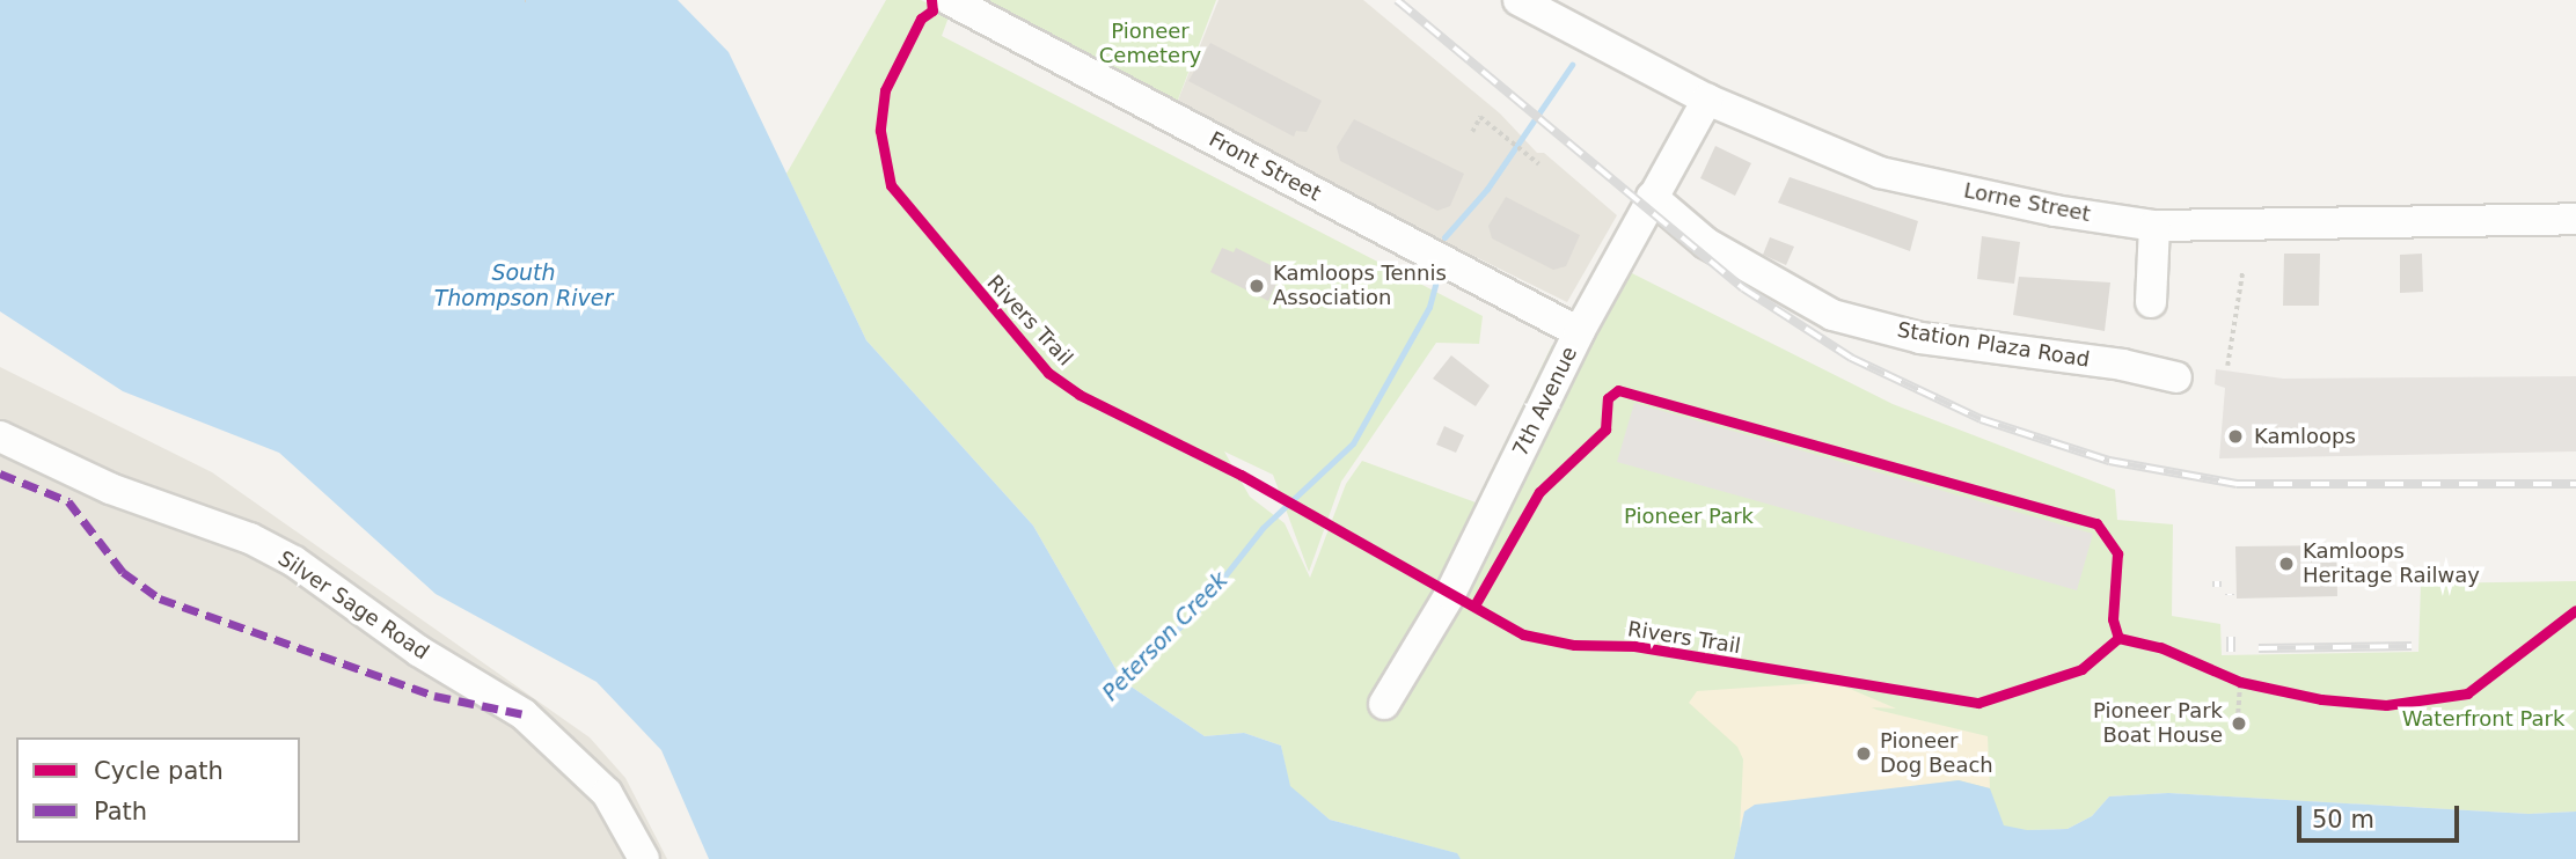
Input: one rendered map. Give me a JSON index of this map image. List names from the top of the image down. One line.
{"streets":{"street":["Front Street","Lorne Street","Station Plaza Road","7th Avenue","Silver Sage Road"],"cycle path":["Rivers Trail"]},"crossings":[["Front Street","7th Avenue"],["Lorne Street","7th Avenue"],["Station Plaza Road","7th Avenue"]],"water":["South Thompson River","Peterson Creek"],"parks":["Pioneer Cemetery","Pioneer Park","Waterfront Park"],"places":["Kamloops Tennis Association","Kamloops","Kamloops Heritage Railway","Pioneer Park Boat House","Pioneer Dog Beach"],"legend":["Cycle path","Path"],"scale_bar":"50 m"}
